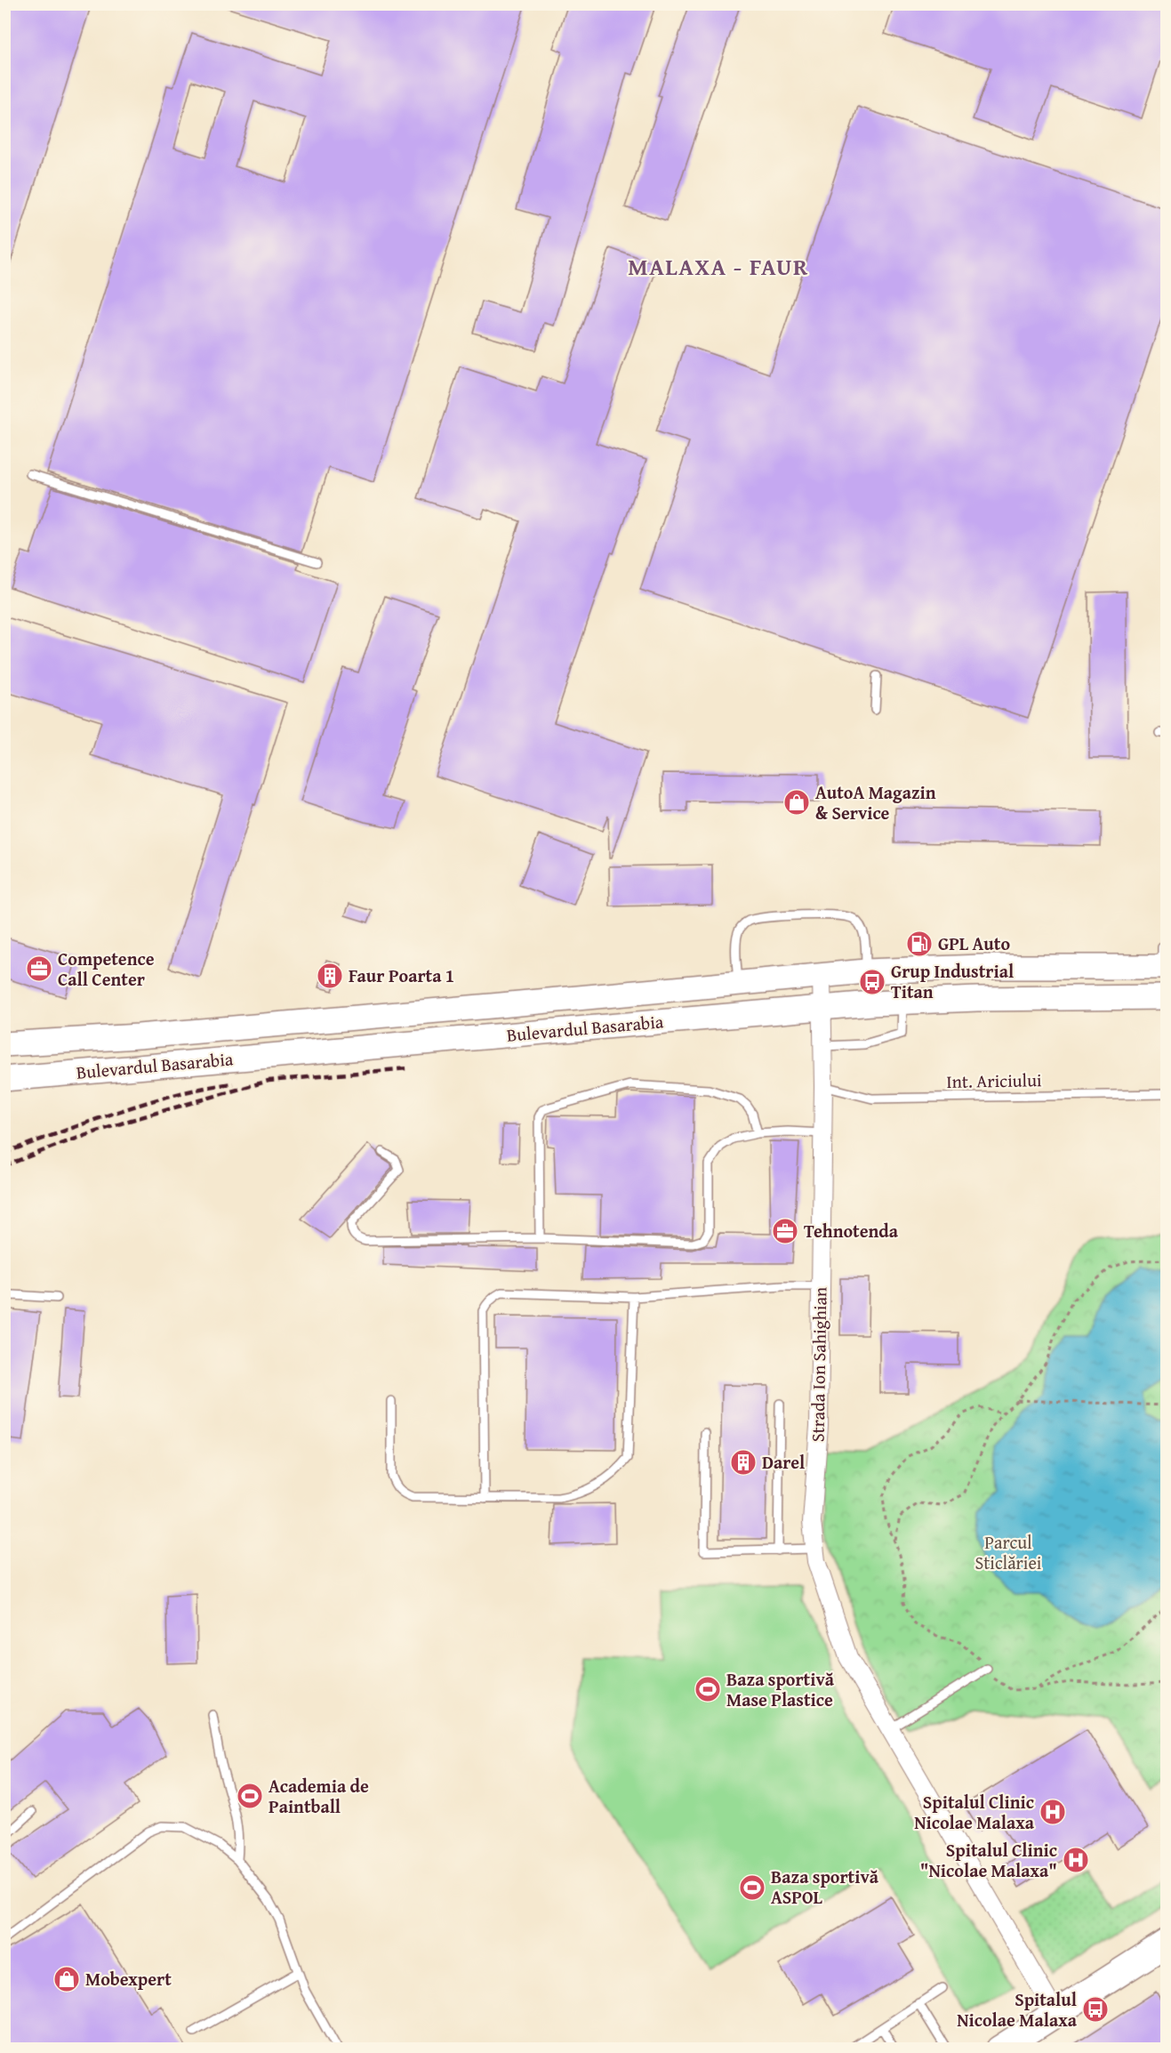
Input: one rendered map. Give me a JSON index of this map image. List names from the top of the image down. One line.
{"streets":{"main road":["Bulevardul Basarabia"],"street":["Strada Ion Sahighian"],"lane":["Int. Ariciului"]},"crossings":[["Bulevardul Basarabia","Strada Ion Sahighian"],["Int. Ariciului","Strada Ion Sahighian"]],"districts":["MALAXA - FAUR"],"parks":["Parcul Sticlăriei"],"places":{"shop":["AutoA Magazin & Service","Mobexpert"],"fuel station":["GPL Auto"],"office":["Competence Call Center","Tehnotenda"],"building":["Faur Poarta 1","Darel"],"bus stop":["Grup Industrial Titan","Spitalul Nicolae Malaxa"],"sports":["Baza sportivă Mase Plastice","Academia de Paintball","Baza sportivă ASPOL"],"hospital":["Spitalul Clinic Nicolae Malaxa","Spitalul Clinic \"Nicolae Malaxa\""]}}
